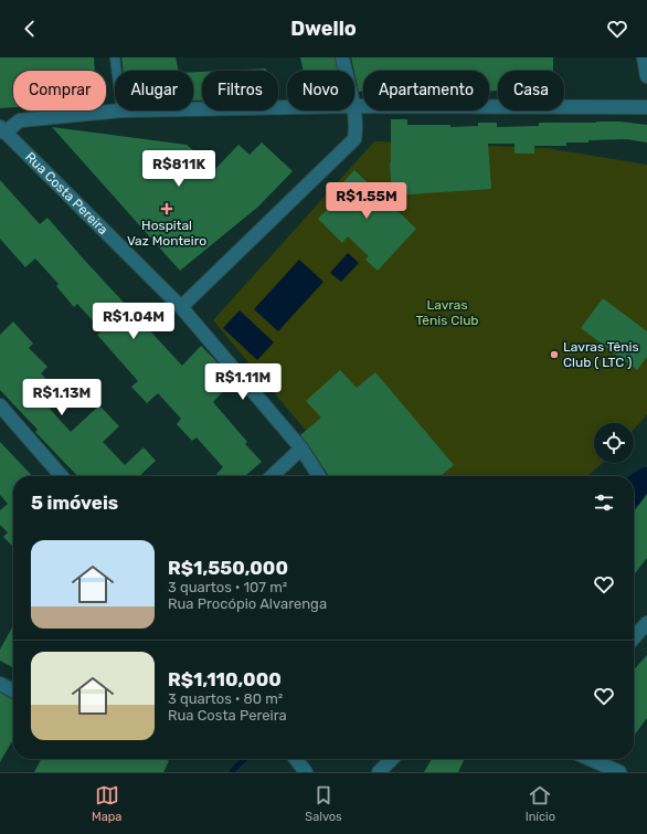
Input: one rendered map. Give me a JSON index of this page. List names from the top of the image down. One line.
{"streets":{"street":["Rua Costa Pereira"]},"parks":["Lavras Tênis Club"],"places":{"health":["Hospital Vaz Monteiro"],"other":["Lavras Tênis Club ( LTC )"]},"page":{"header":"Dwello","chip":["Comprar","Alugar","Filtros","Novo","Apartamento","Casa"],"price":["R$811K","R$1.55M","R$1.04M","R$1.11M","R$1.13M"],"heading":"5 imóveis","list":[{"name":"R$1,550,000","note":"3 quartos · 107 m² · Rua Procópio Alvarenga"},{"name":"R$1,110,000","note":"3 quartos · 80 m² · Rua Costa Pereira"}],"tabs":["Mapa","Salvos","Início"]}}
